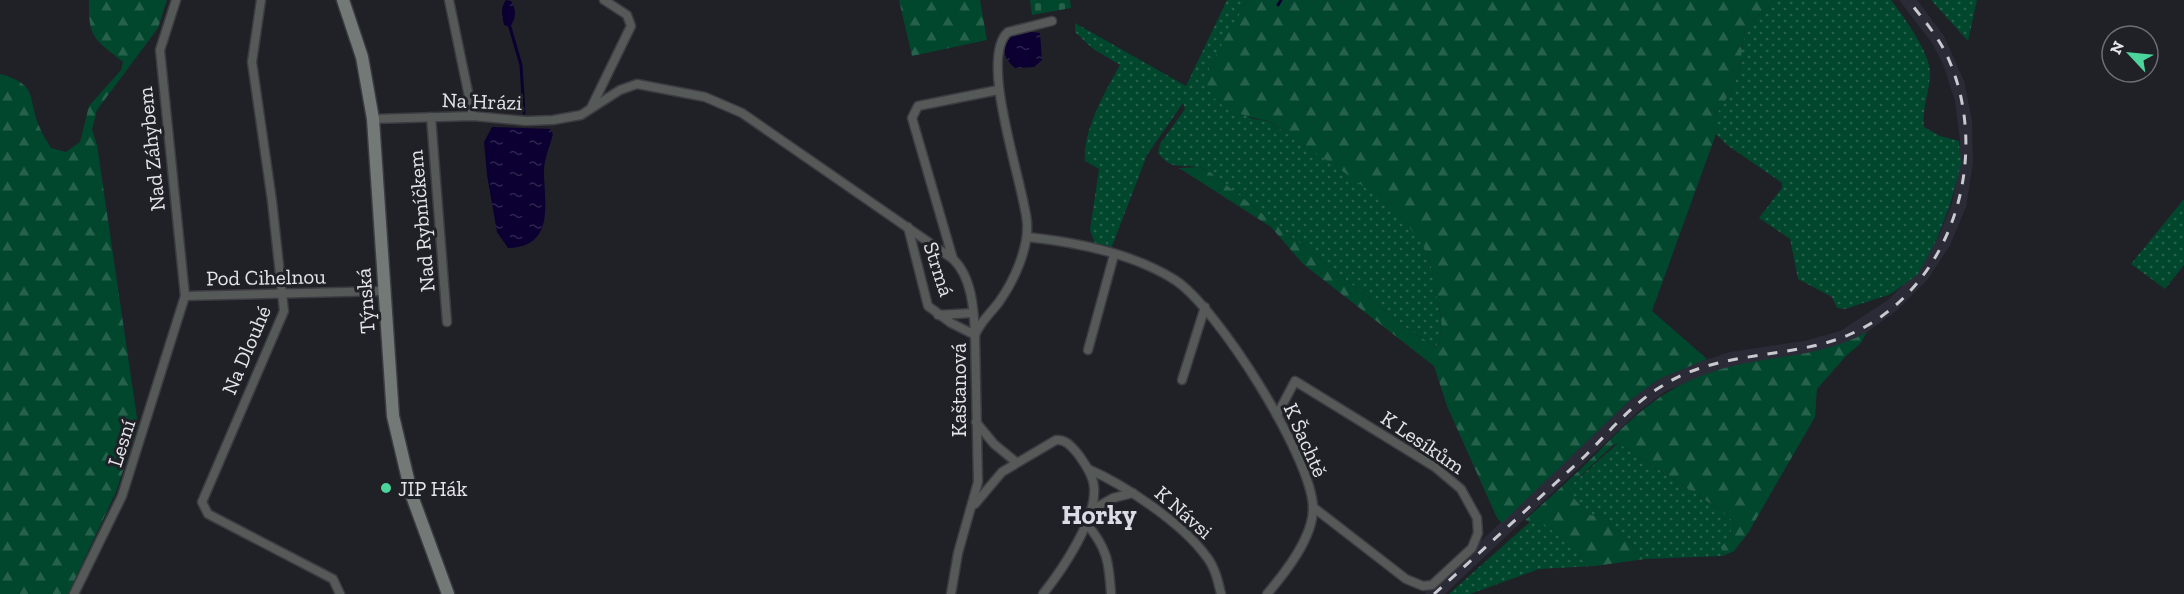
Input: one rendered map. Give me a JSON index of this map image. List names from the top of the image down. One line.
{"streets":{"main road":["Týnská"],"street":["Na Hrázi","Nad Záhybem","Nad Rybníčkem","Strmá","Pod Cihelnou","Na Dlouhé","Kaštanová","K Šachtě","K Lesíkům","Lesní","K Návsi"]},"crossings":[["Na Hrázi","Nad Rybníčkem"],["Na Hrázi","Týnská"],["Nad Záhybem","Pod Cihelnou"],["Nad Záhybem","Lesní"],["Strmá","Kaštanová"],["Pod Cihelnou","Týnská"],["Pod Cihelnou","Na Dlouhé"],["Pod Cihelnou","Lesní"],["Kaštanová","K Šachtě"],["Kaštanová","K Návsi"],["K Šachtě","K Lesíkům"]],"districts":["Horky"],"places":["JIP Hák"],"north":"top left"}
